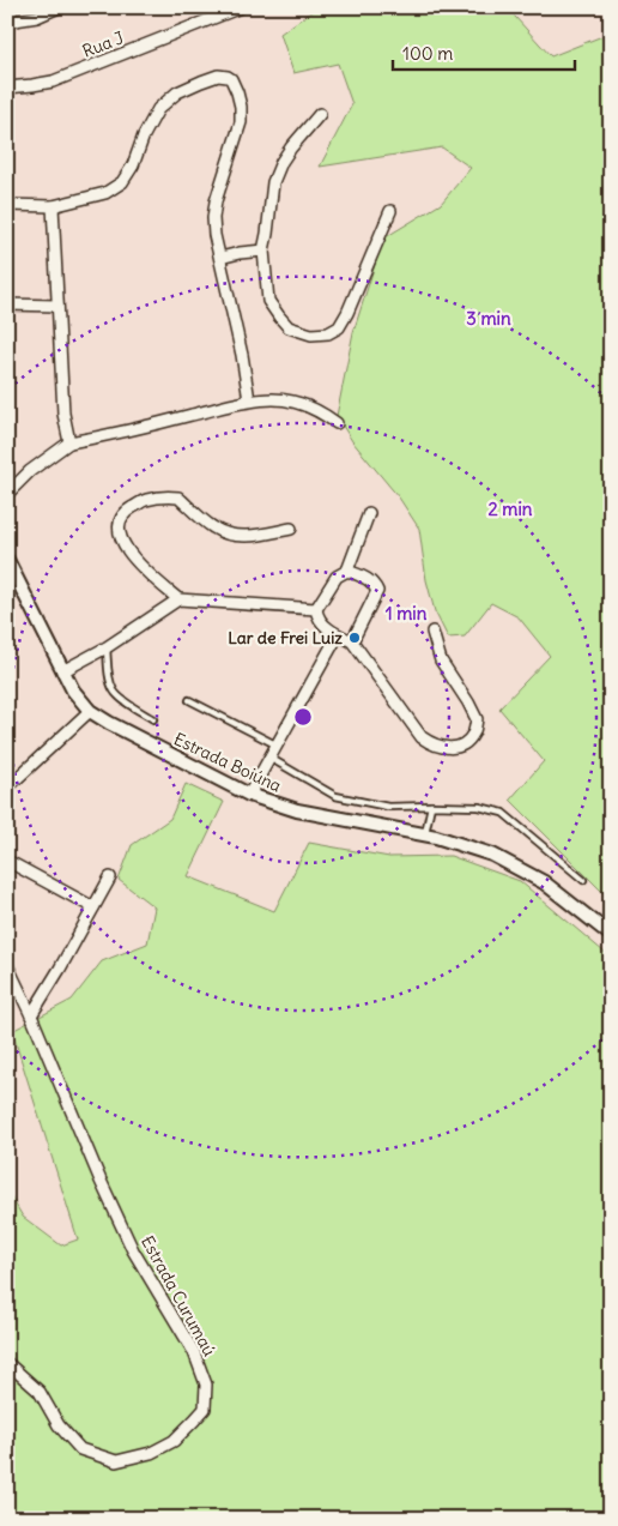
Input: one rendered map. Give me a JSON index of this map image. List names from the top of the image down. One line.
{"streets":{"street":["Rua J","Estrada Boiúna","Estrada Curumaú"]},"places":["Lar de Frei Luiz"],"scale_bar":"100 m","rings":["3 min","2 min","1 min"]}
